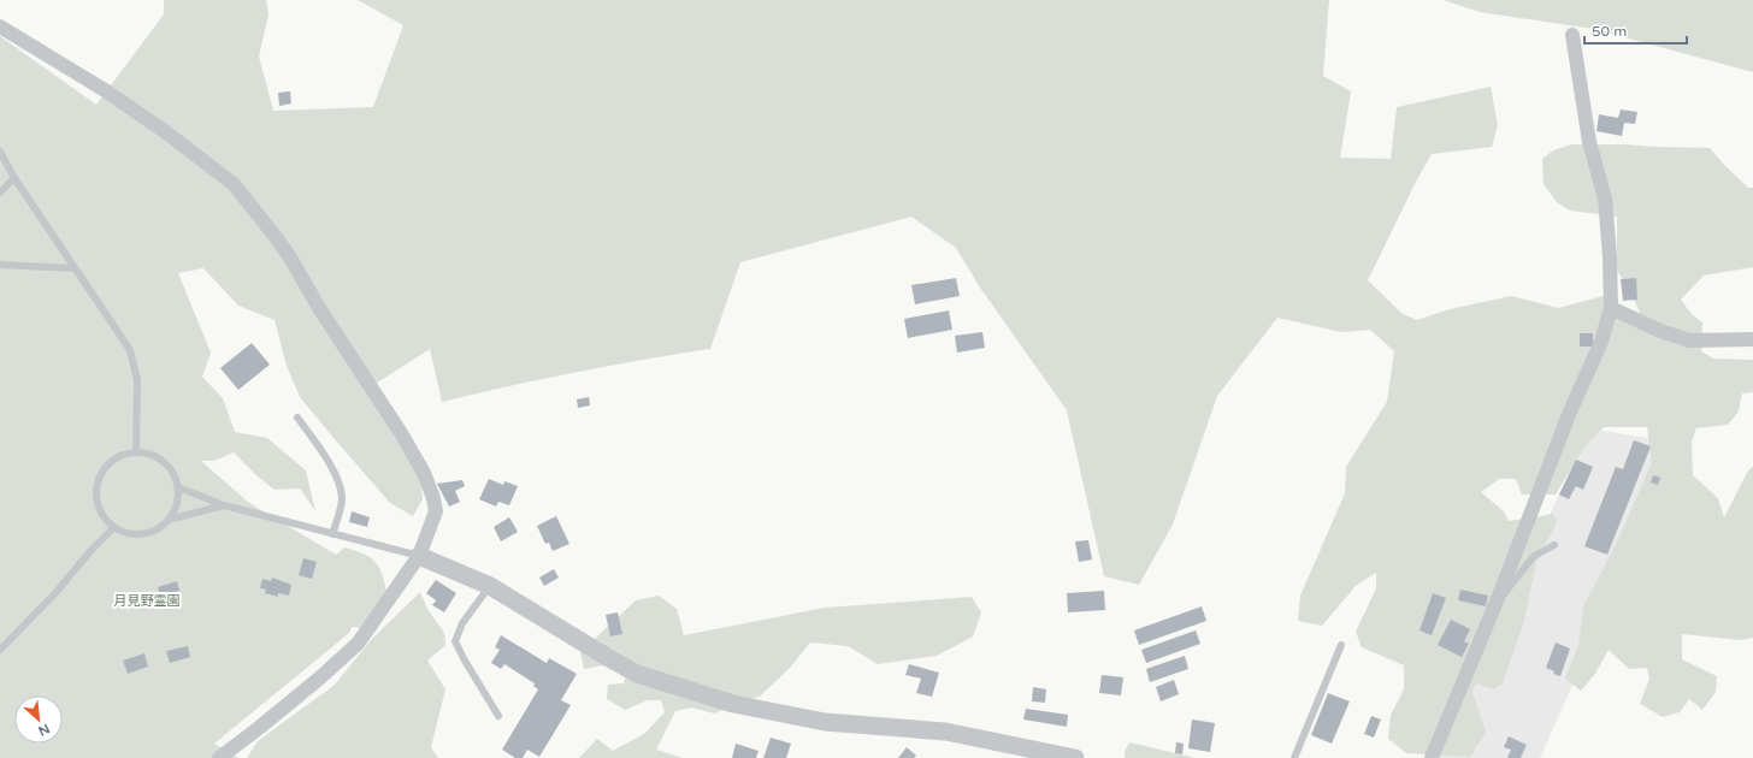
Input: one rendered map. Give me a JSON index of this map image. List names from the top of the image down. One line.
{"parks":["月見野霊園"],"scale_bar":"50 m","north":"bottom right"}
